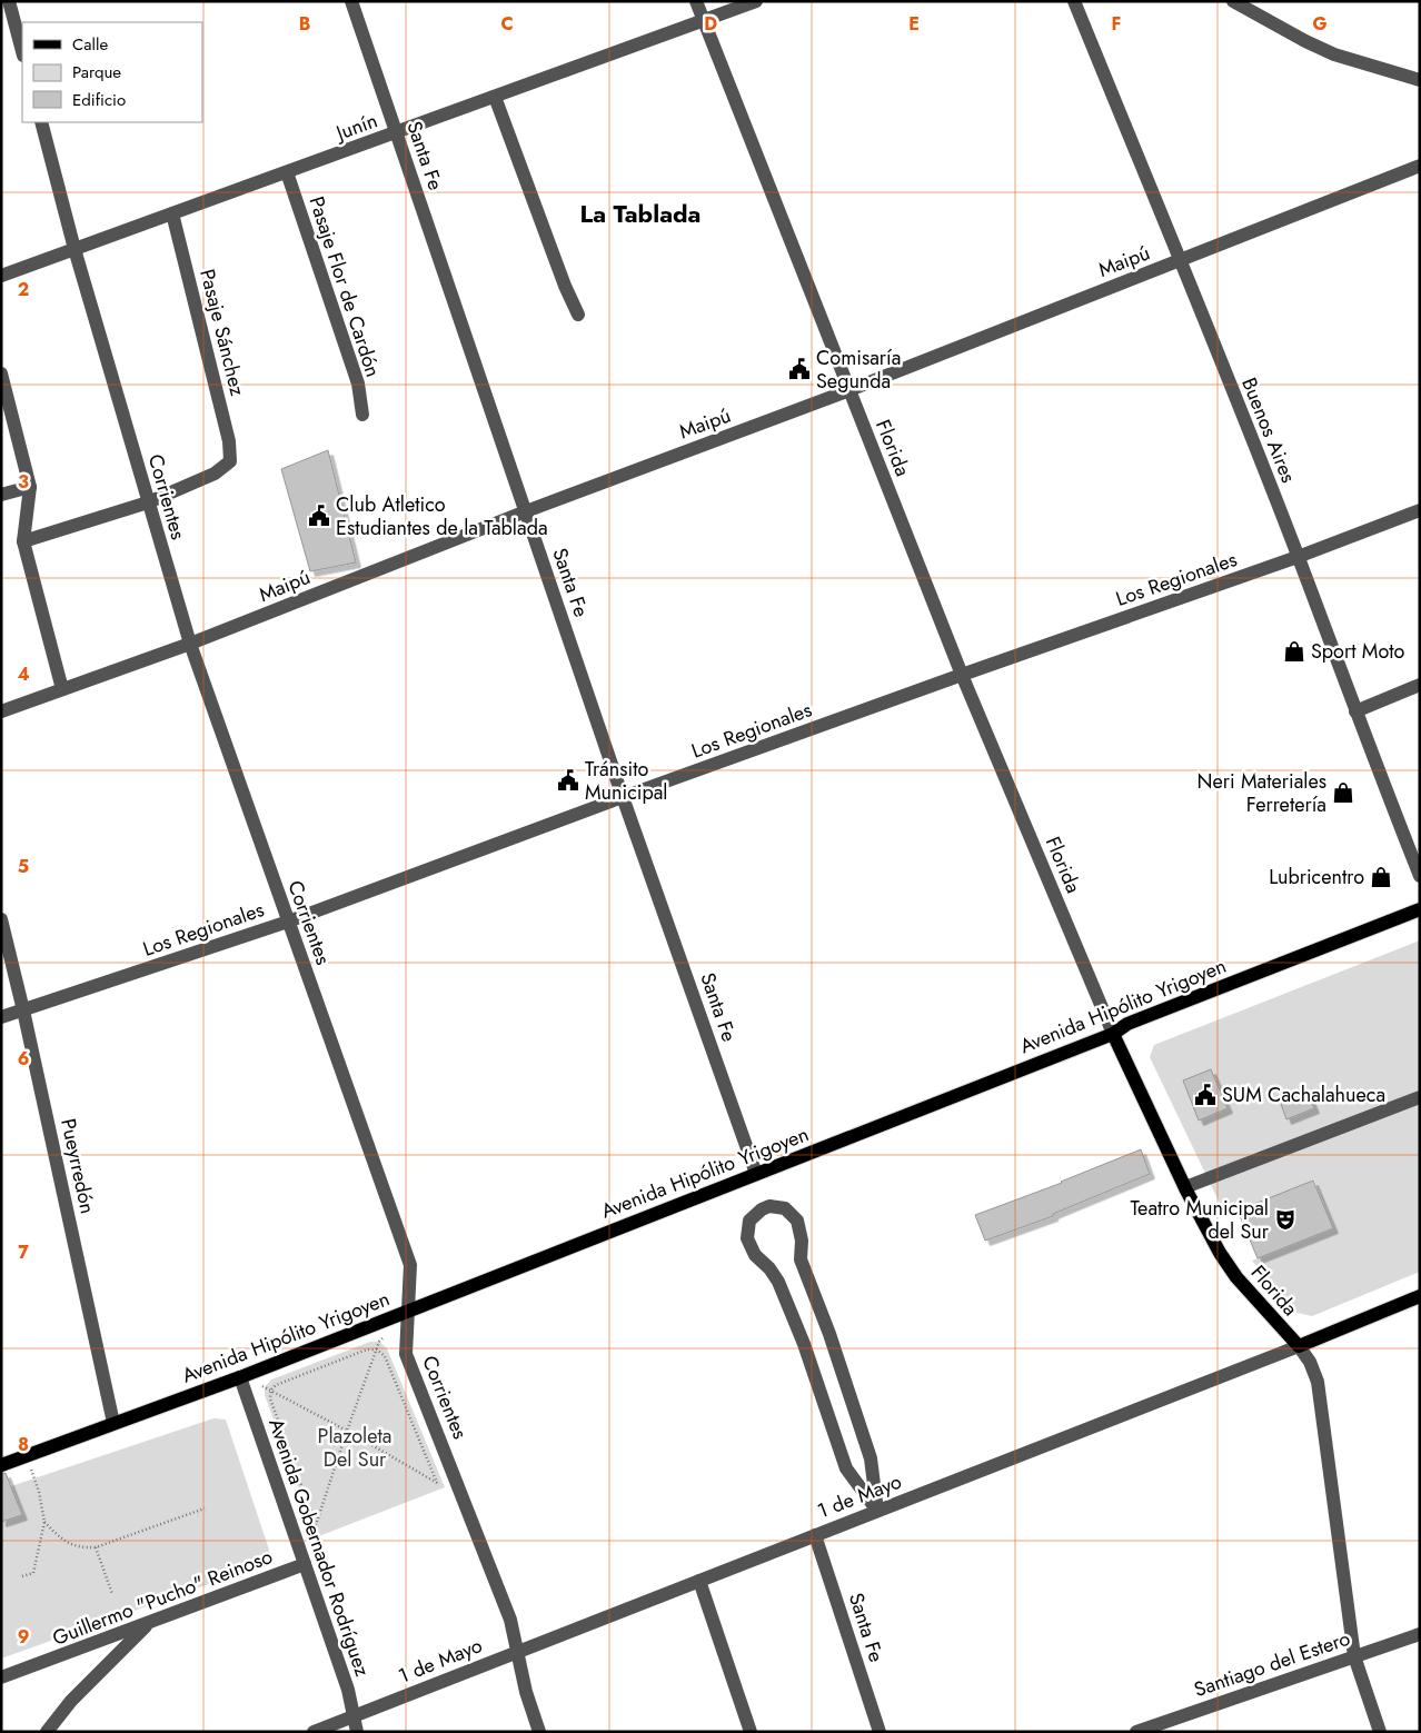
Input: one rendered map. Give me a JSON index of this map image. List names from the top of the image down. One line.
{"streets":{"main road":["Florida","Avenida Hipólito Yrigoyen","1 de Mayo"],"street":["Junín","Santa Fe","Maipú","Pasaje Flor de Cardón","Pasaje Sánchez","Buenos Aires","Corrientes","Los Regionales","Pueyrredón","Avenida Gobernador Rodríguez","Guillermo \"Pucho\" Reinoso","Santiago del Estero"]},"crossings":[["Junín","Santa Fe"],["Junín","Pasaje Flor de Cardón"],["Junín","Pasaje Sánchez"],["Junín","Florida"],["Junín","Corrientes"],["Santa Fe","Maipú"],["Santa Fe","Los Regionales"],["Santa Fe","Avenida Hipólito Yrigoyen"],["Santa Fe","1 de Mayo"],["Maipú","Buenos Aires"],["Maipú","Florida"],["Maipú","Corrientes"],["Pasaje Sánchez","Corrientes"],["Buenos Aires","Los Regionales"],["Florida","Los Regionales"],["Florida","Avenida Hipólito Yrigoyen"],["Florida","1 de Mayo"],["Florida","Santiago del Estero"],["Corrientes","Los Regionales"],["Corrientes","Avenida Hipólito Yrigoyen"],["Corrientes","1 de Mayo"],["Los Regionales","Pueyrredón"],["Avenida Hipólito Yrigoyen","Pueyrredón"],["Avenida Hipólito Yrigoyen","Avenida Gobernador Rodríguez"],["1 de Mayo","Avenida Gobernador Rodríguez"],["Avenida Gobernador Rodríguez","Guillermo \"Pucho\" Reinoso"]],"districts":["La Tablada"],"parks":["Plazoleta Del Sur"],"places":{"public building":["Comisaría Segunda","Club Atletico Estudiantes de la Tablada","Tránsito Municipal","SUM Cachalahueca"],"shop":["Sport Moto","Neri Materiales Ferretería","Lubricentro"],"theatre":["Teatro Municipal del Sur"]},"legend":["Calle","Parque","Edificio"],"grid":{"columns":["B","C","D","E","F","G"],"rows":["2","3","4","5","6","7","8","9"]}}
